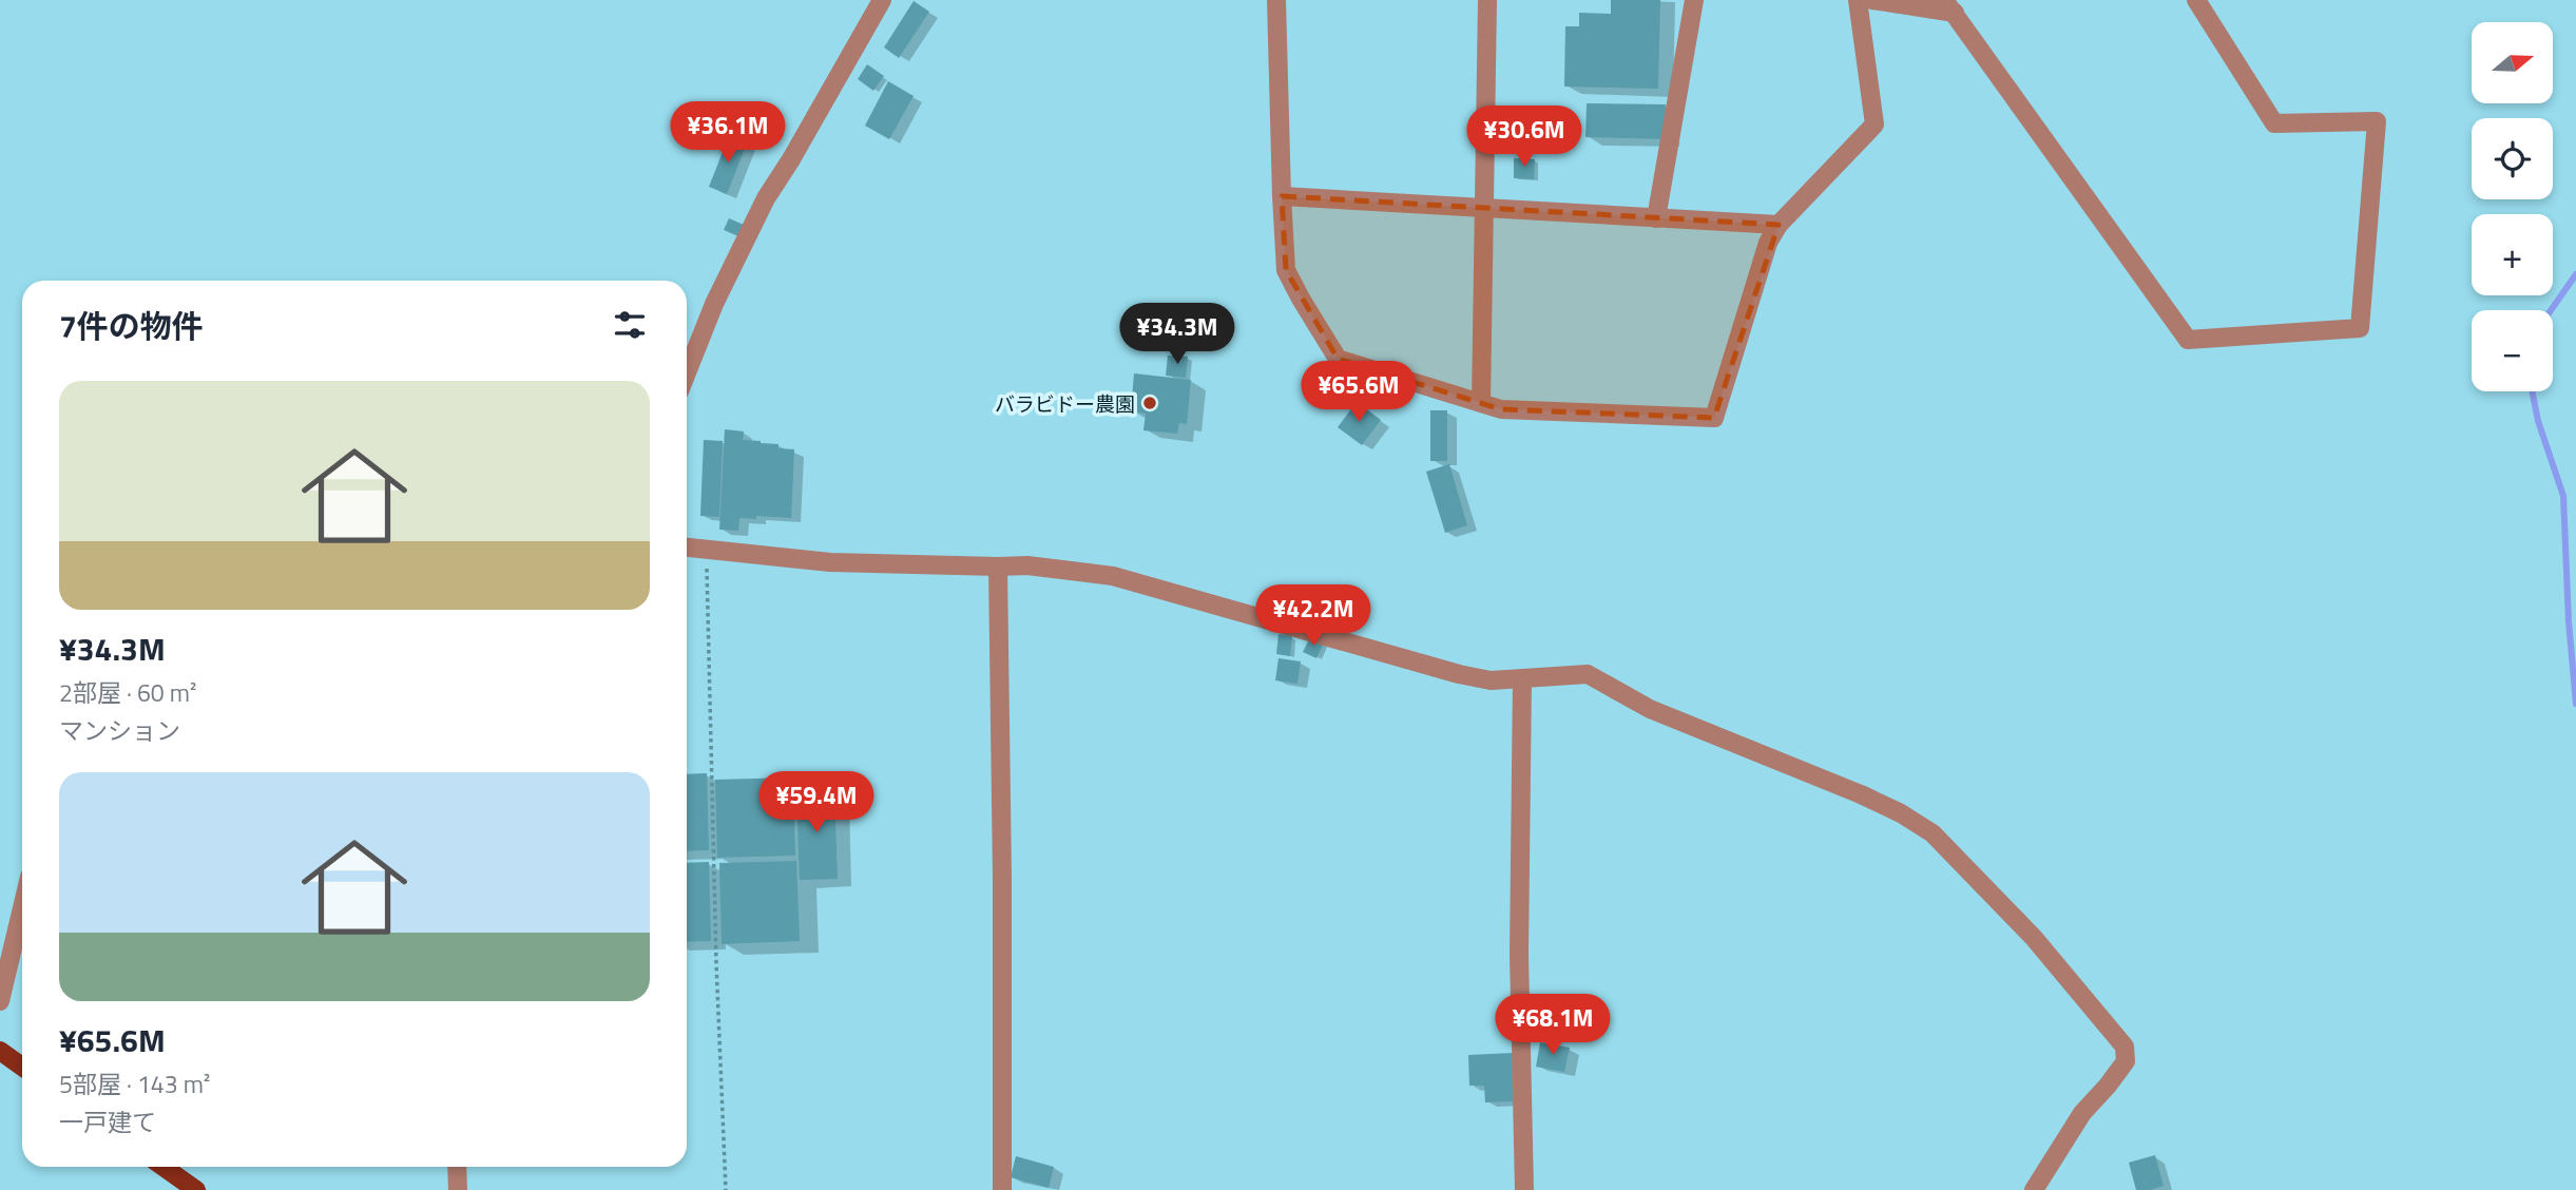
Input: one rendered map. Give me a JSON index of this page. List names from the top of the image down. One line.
{"places":["バラビドー農園"],"north":"right","page":{"map_buttons":["+","−"],"price":["¥36.1M","¥30.6M","¥34.3M","¥65.6M","¥42.2M","¥59.4M","¥68.1M"],"heading":"7件の物件","list":[{"name":"¥34.3M","note":"2部屋 · 60 m² · マンション"},{"name":"¥65.6M","note":"5部屋 · 143 m² · 一戸建て"}]}}
